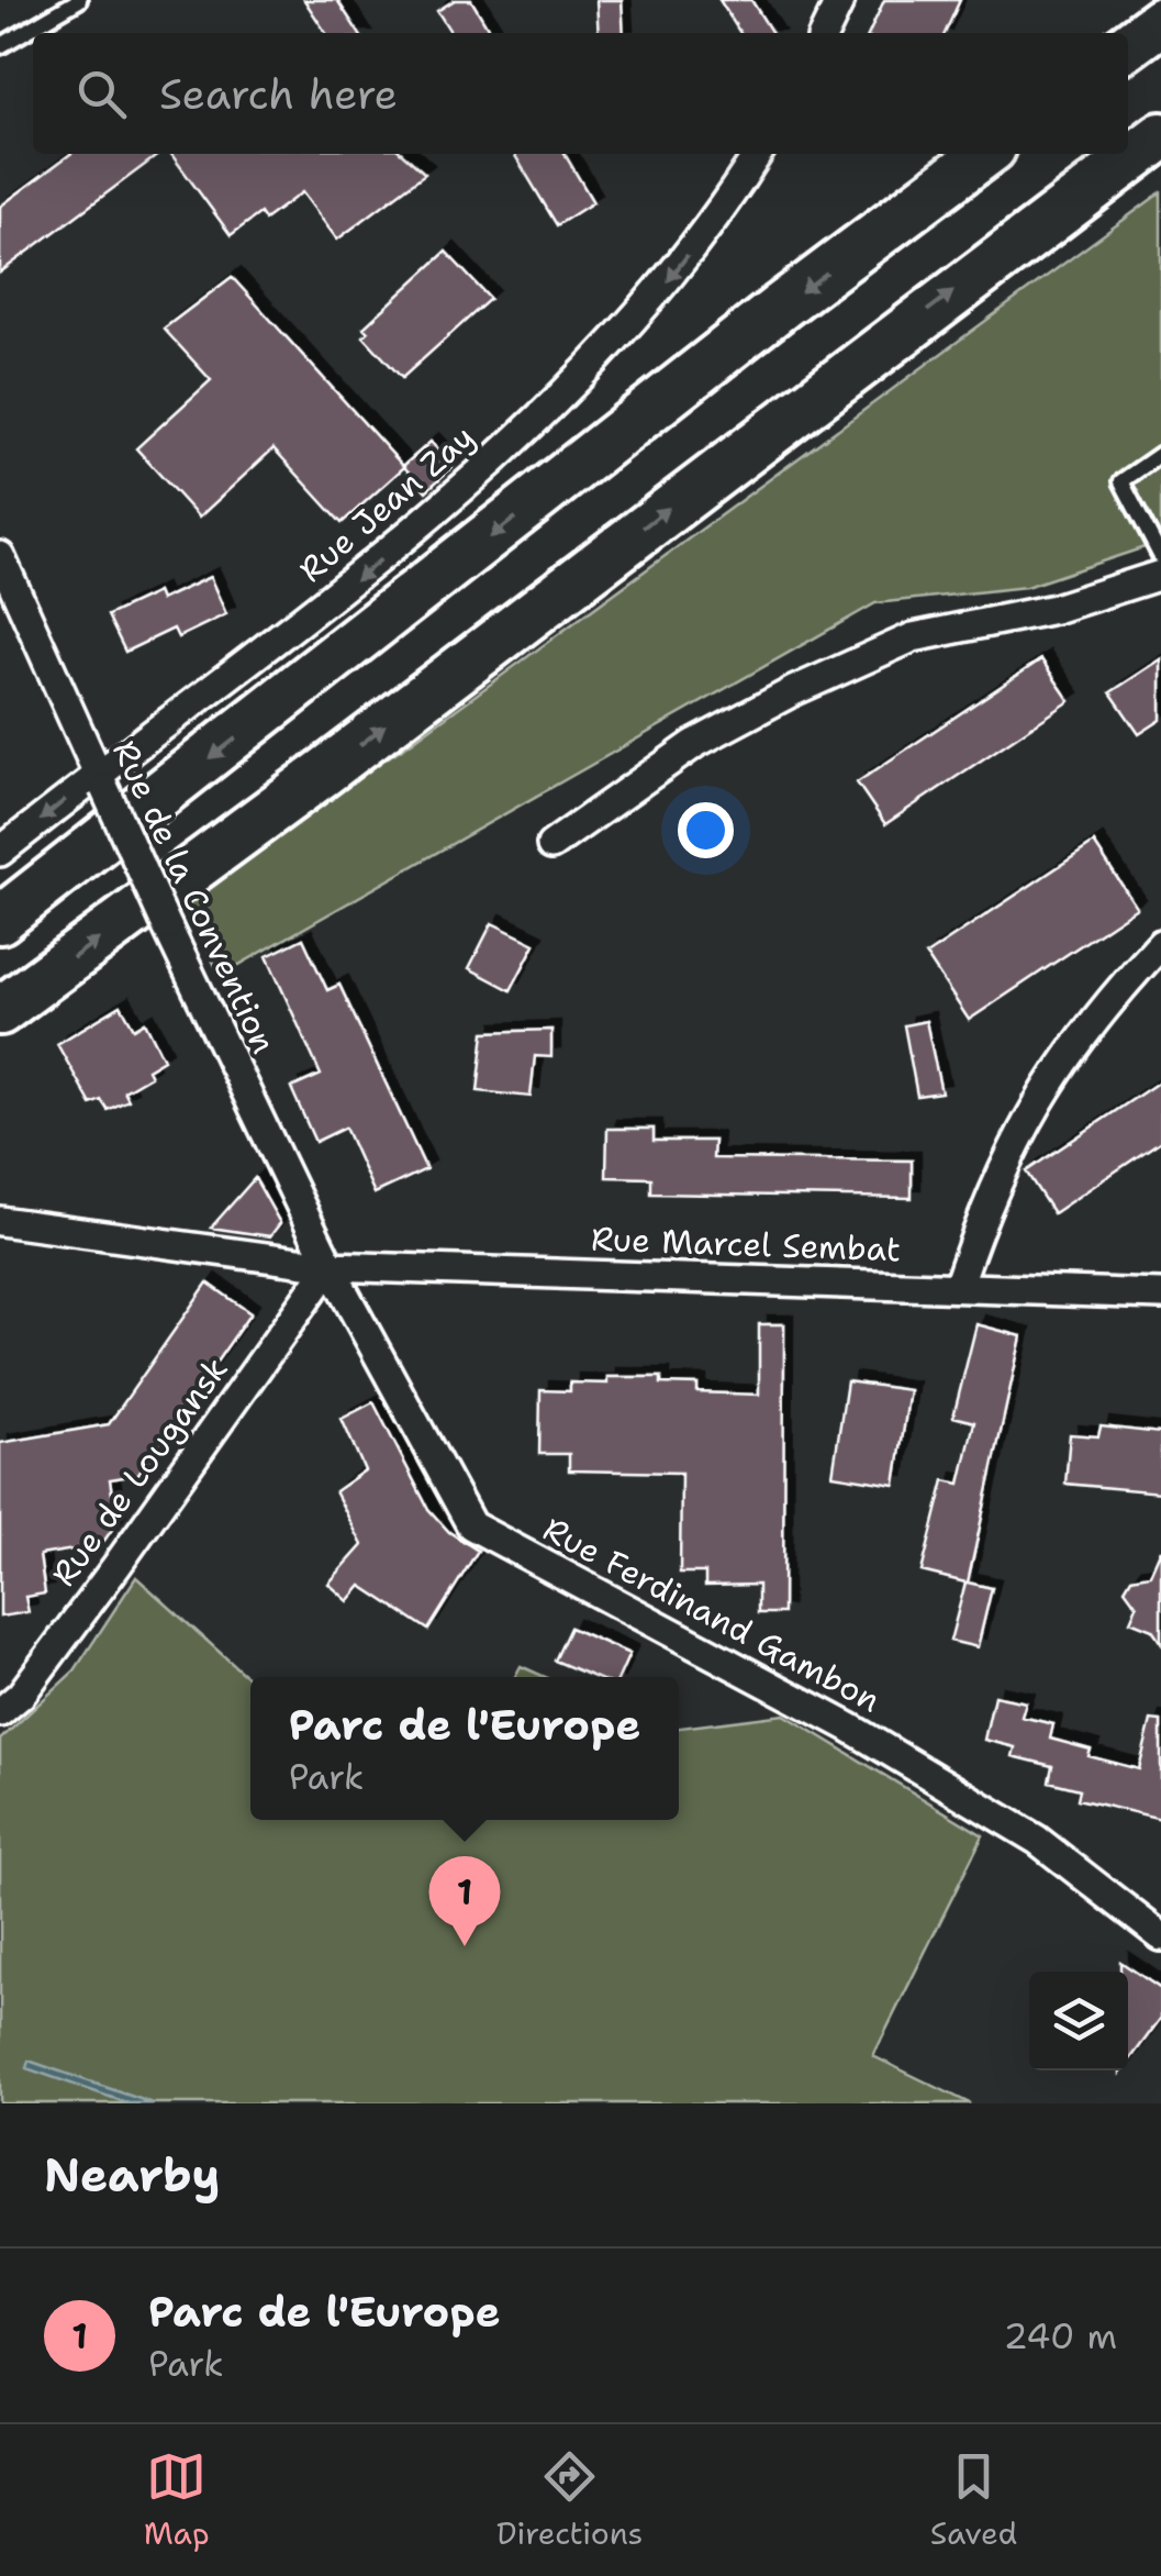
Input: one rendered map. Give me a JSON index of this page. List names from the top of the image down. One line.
{"streets":{"street":["Rue Jean Zay","Rue de la Convention","Rue Marcel Sembat","Rue de Lougansk","Rue Ferdinand Gambon"]},"crossings":[["Rue Jean Zay","Rue de la Convention"],["Rue de la Convention","Rue Marcel Sembat"],["Rue de la Convention","Rue de Lougansk"],["Rue de la Convention","Rue Ferdinand Gambon"],["Rue Marcel Sembat","Rue de Lougansk"],["Rue Marcel Sembat","Rue Ferdinand Gambon"],["Rue de Lougansk","Rue Ferdinand Gambon"]],"one_way":["Rue Jean Zay"],"page":{"search":"Search here","popup":["Parc de l'Europe","Park"],"pins":"1","heading":"Nearby","list":[{"mark":"1","name":"Parc de l'Europe","note":"Park","value":"240 m"}],"nav":["Map","Directions","Saved"]}}
